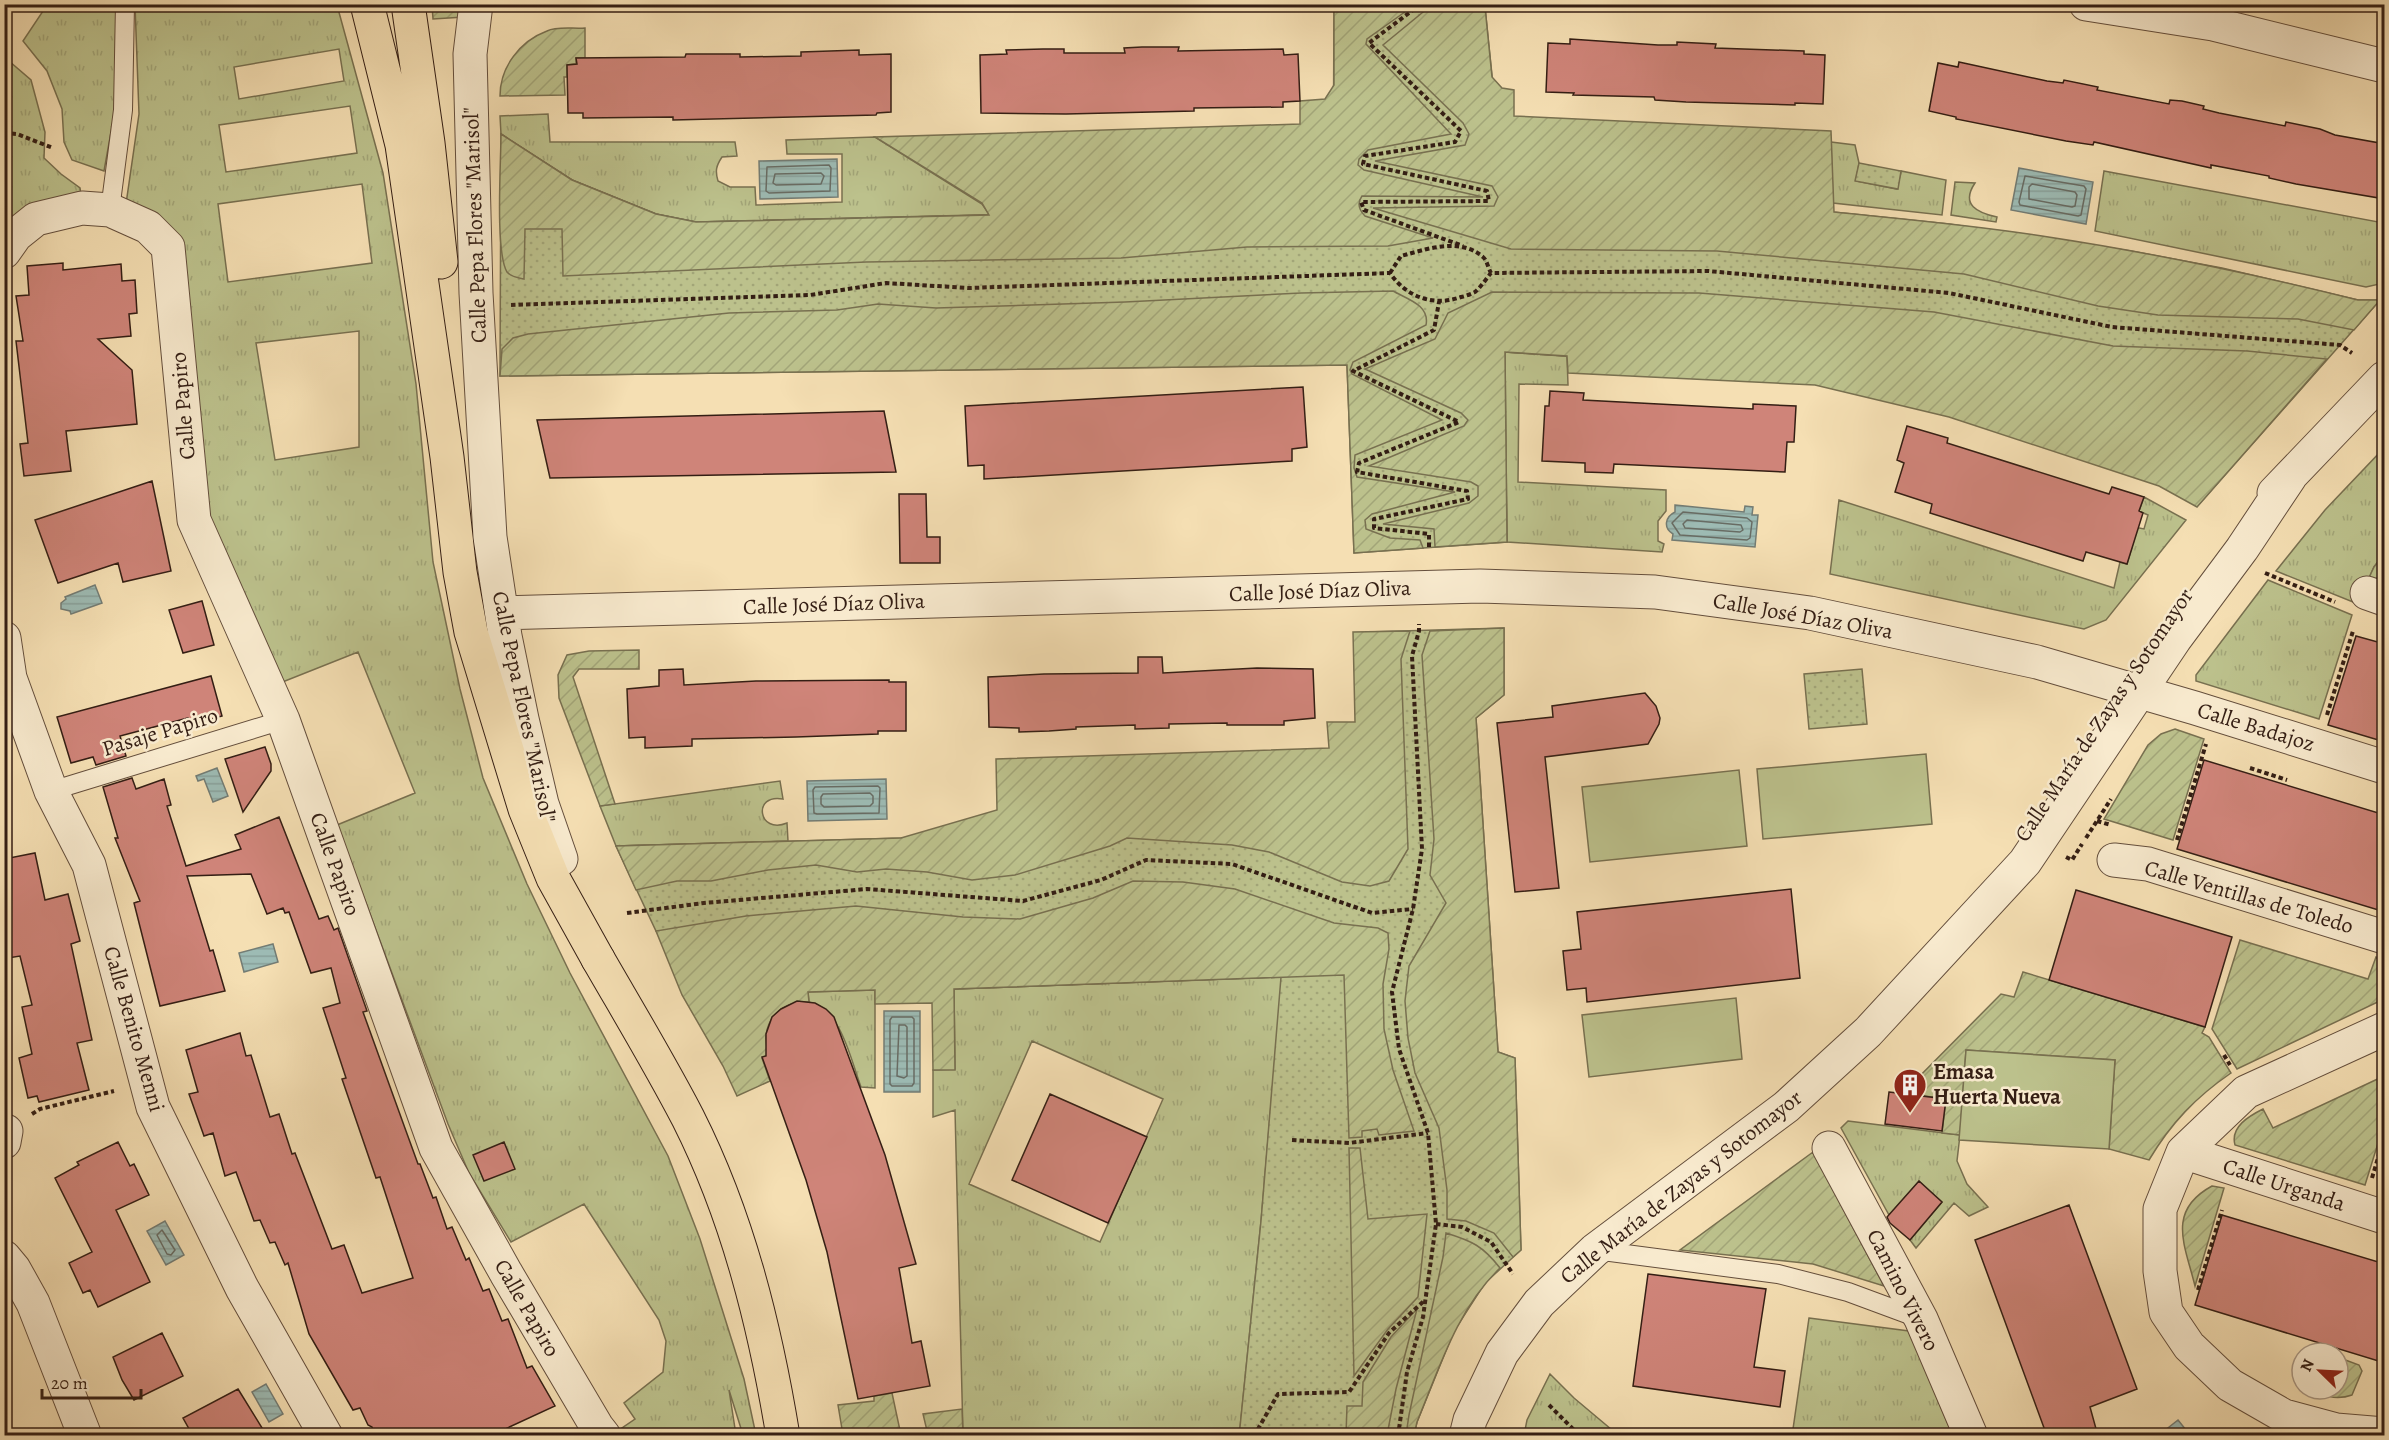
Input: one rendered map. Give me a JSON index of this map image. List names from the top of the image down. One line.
{"streets":{"main road":["Calle Pepa Flores \"Marisol\""],"street":["Calle Papiro","Calle José Díaz Oliva","Calle María de Zayas y Sotomayor","Calle Badajoz","Calle Ventillas de Toledo","Calle Benito Menni","Calle Urganda","Camino Vivero"],"lane":["Pasaje Papiro"]},"crossings":[["Calle Pepa Flores \"Marisol\"","Calle José Díaz Oliva"],["Calle Papiro","Pasaje Papiro"],["Calle José Díaz Oliva","Calle María de Zayas y Sotomayor"],["Calle José Díaz Oliva","Calle Badajoz"],["Calle María de Zayas y Sotomayor","Calle Badajoz"],["Pasaje Papiro","Calle Benito Menni"]],"places":{"building":["Emasa Huerta Nueva"]},"scale_bar":"20 m","north":"top left"}
